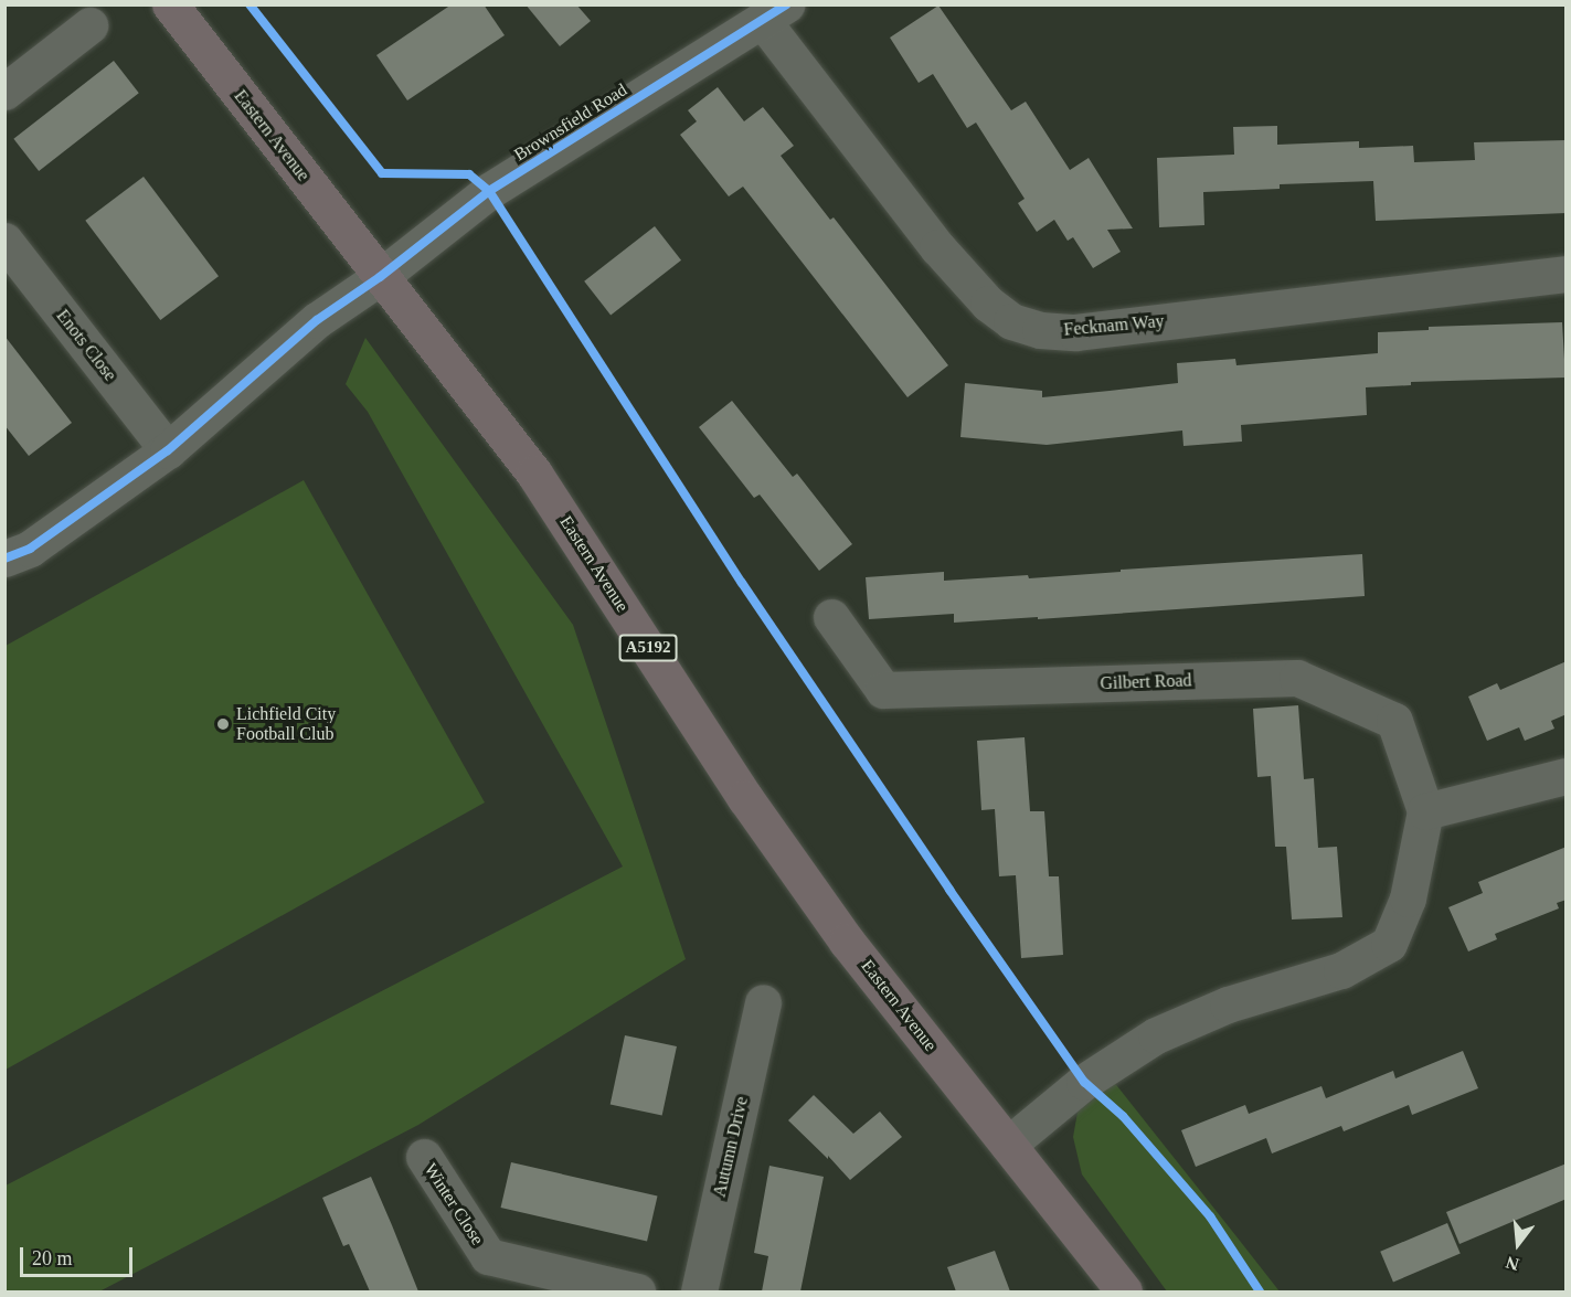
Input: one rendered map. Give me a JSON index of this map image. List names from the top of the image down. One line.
{"streets":{"highway":["Eastern Avenue","A5192"],"street":["Brownsfield Road","Fecknam Way","Enots Close","Gilbert Road","Autumn Drive","Winter Close"]},"crossings":[["Brownsfield Road","Eastern Avenue"],["Brownsfield Road","Fecknam Way"],["Brownsfield Road","Enots Close"]],"places":["Lichfield City Football Club"],"scale_bar":"20 m","north":"bottom"}
